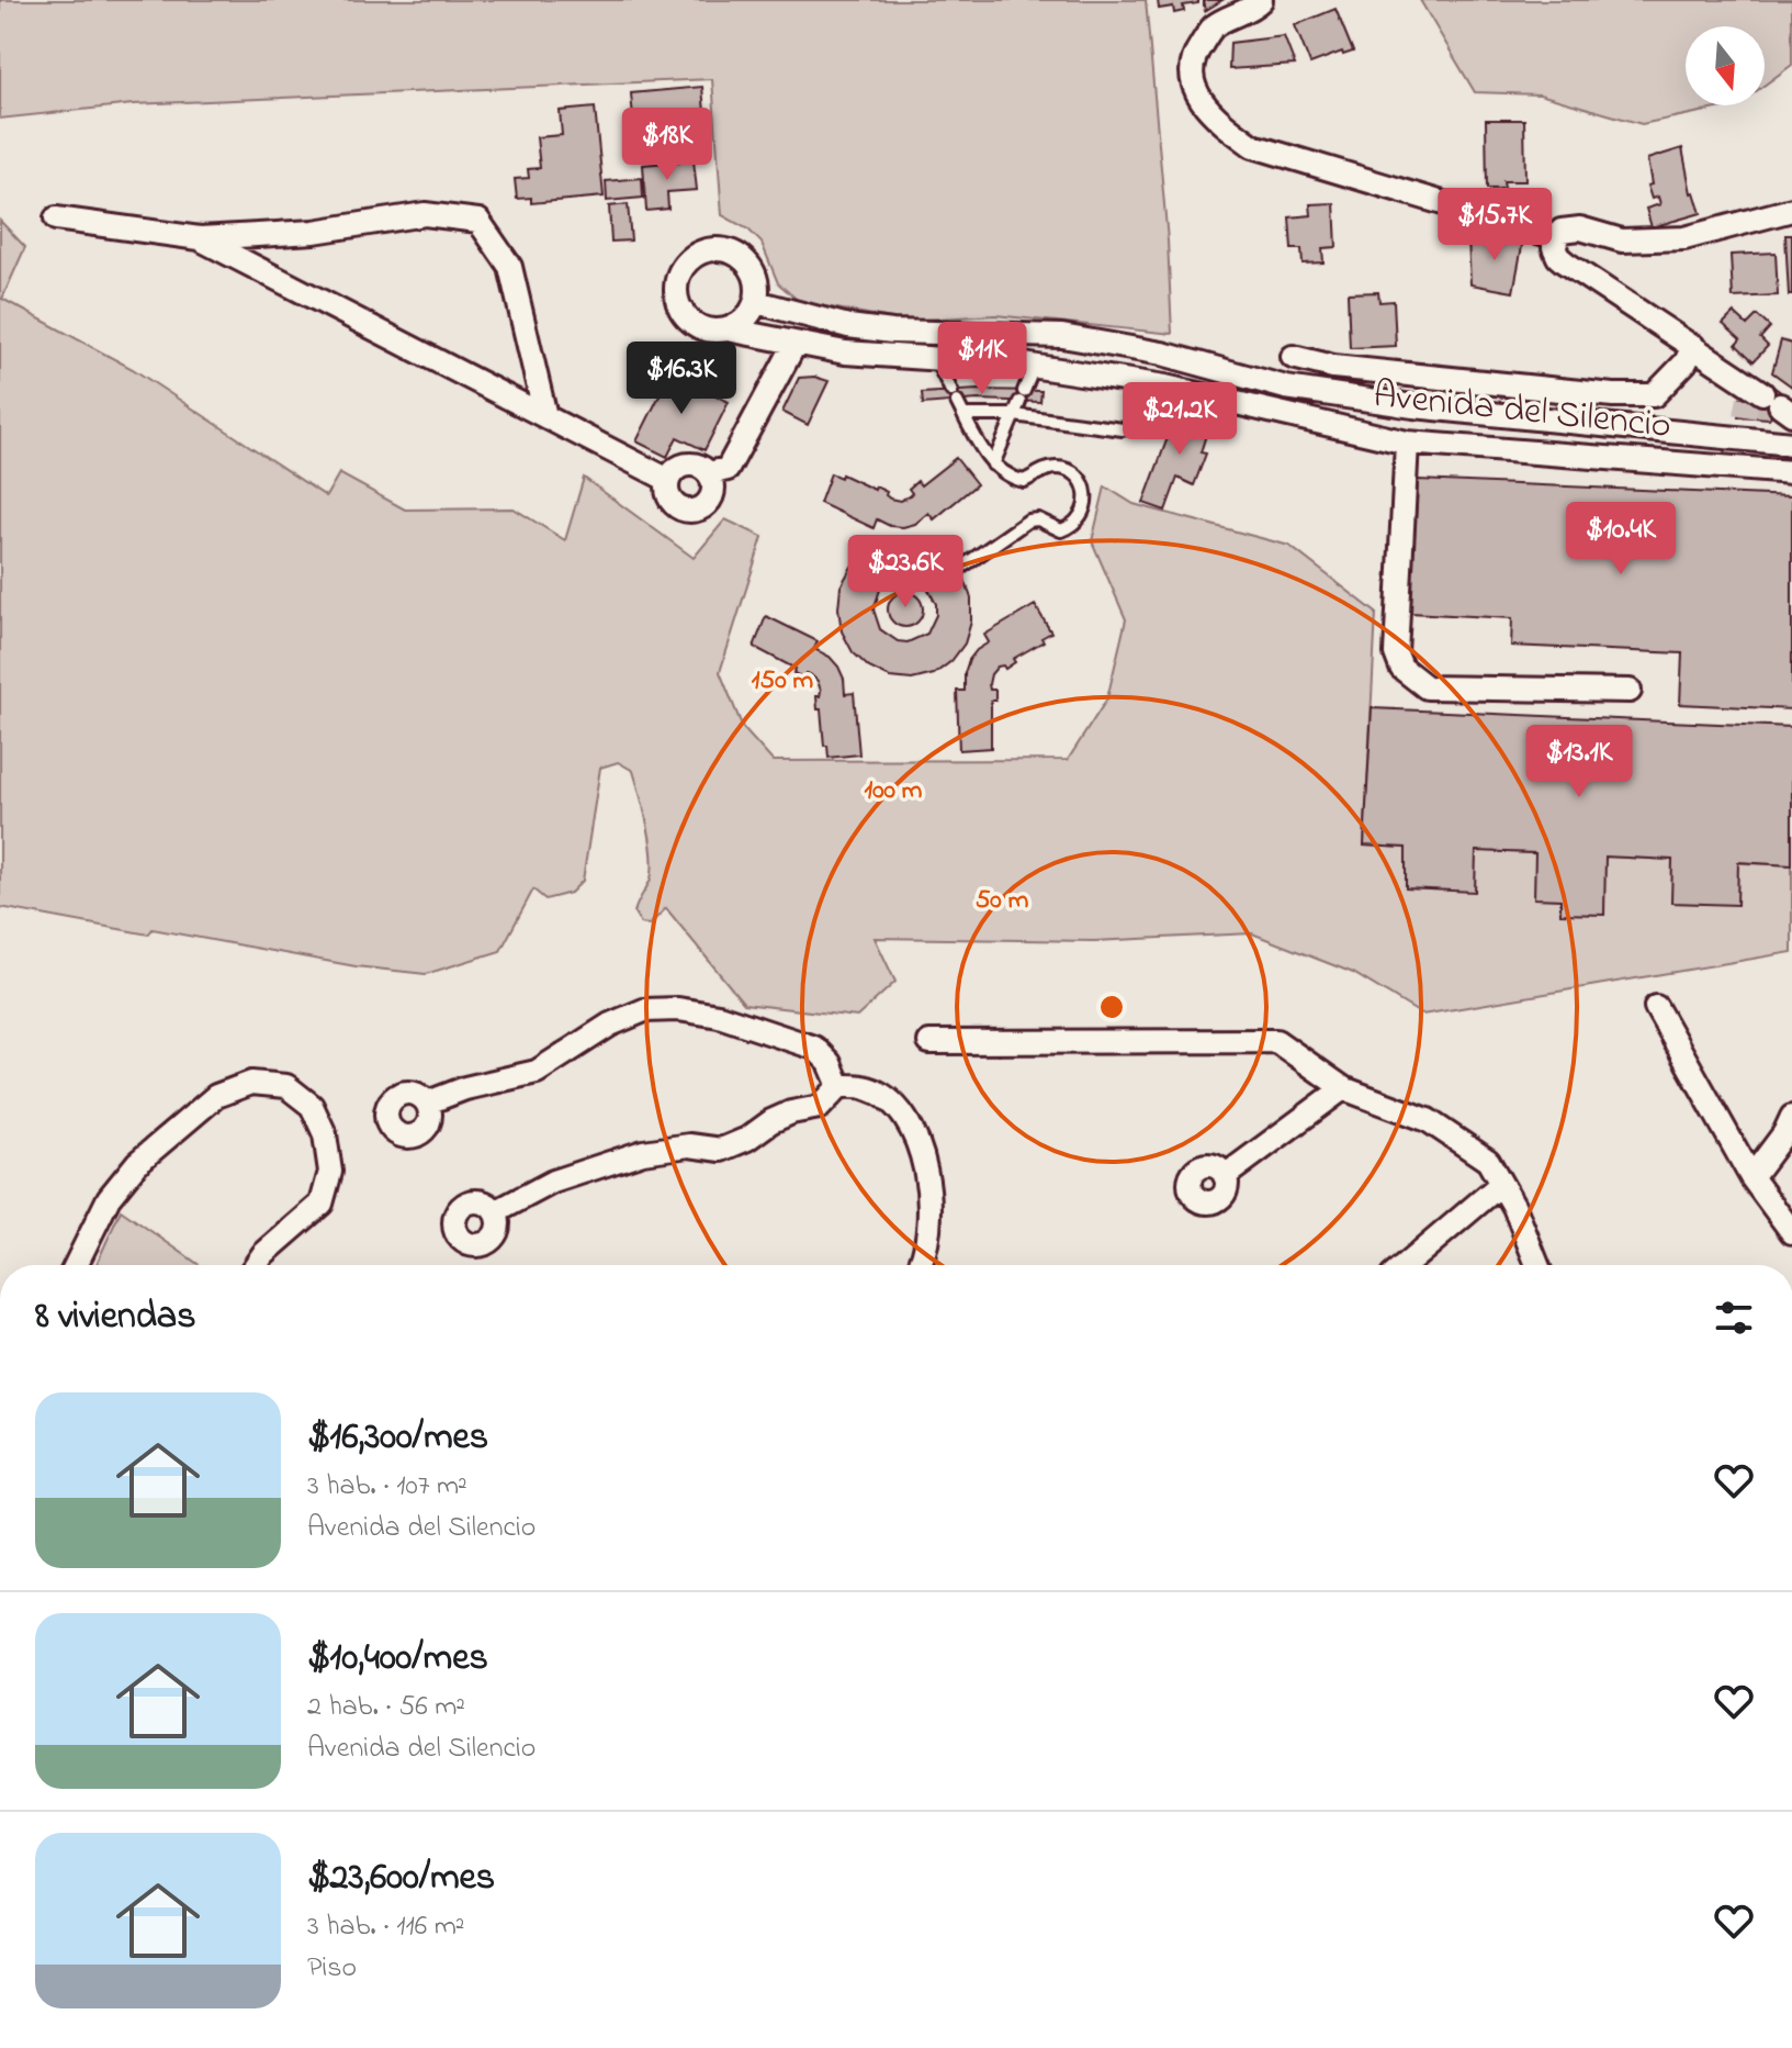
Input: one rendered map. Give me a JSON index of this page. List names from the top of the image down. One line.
{"streets":{"street":["Avenida del Silencio"]},"north":"bottom","page":{"price":["$18K","$15.7K","$11K","$16.3K","$21.2K","$10.4K","$23.6K","$13.1K"],"heading":"8 viviendas","list":[{"name":"$16,300/mes","note":"3 hab. · 107 m² · Avenida del Silencio"},{"name":"$10,400/mes","note":"2 hab. · 56 m² · Avenida del Silencio"},{"name":"$23,600/mes","note":"3 hab. · 116 m² · Piso"}]},"rings":["150 m","100 m","50 m"]}
